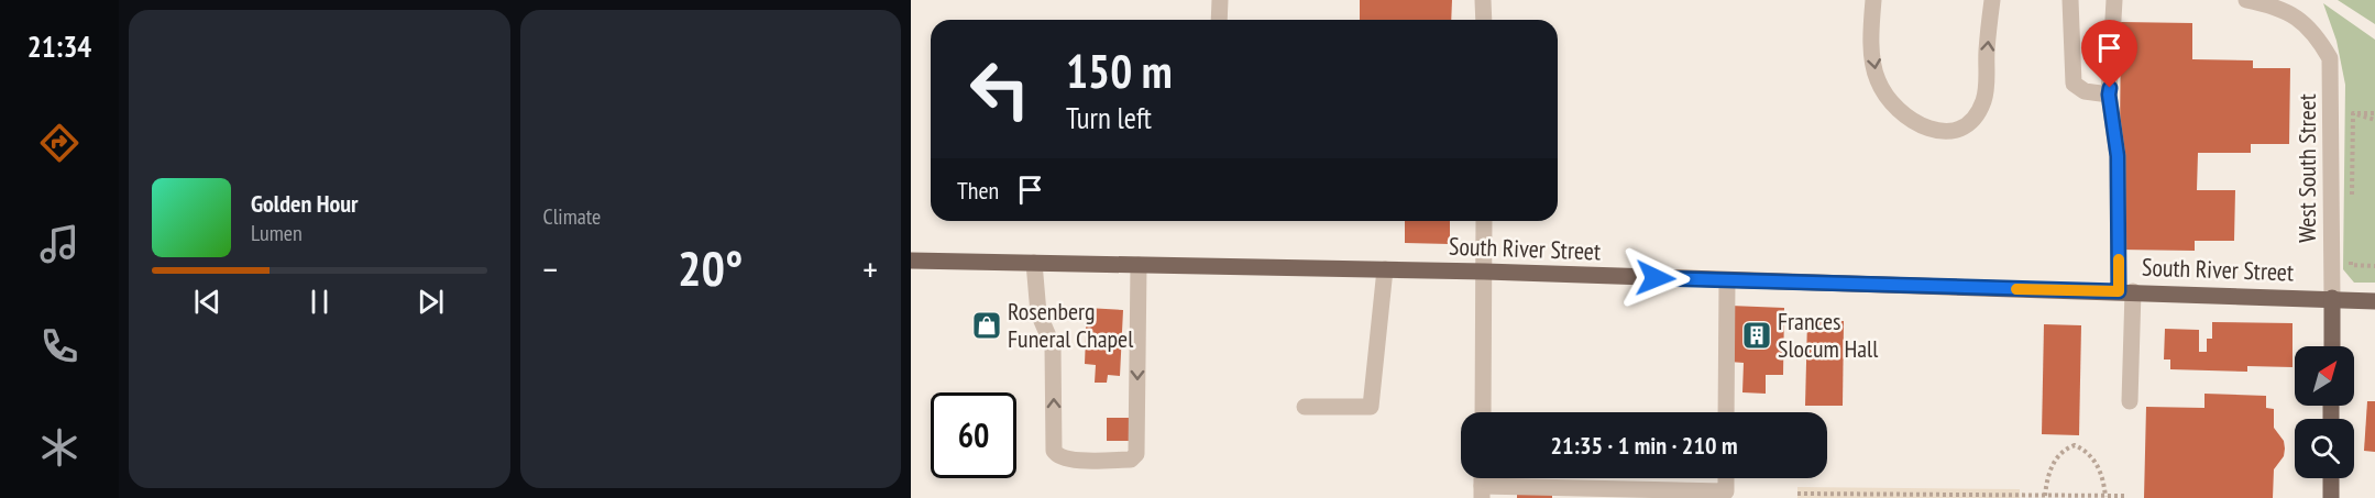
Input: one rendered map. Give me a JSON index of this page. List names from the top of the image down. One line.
{"streets":{"main road":["West South Street","South River Street"]},"crossings":[["West South Street","South River Street"]],"places":{"shop":["Rosenberg Funeral Chapel"],"building":["Frances Slocum Hall"]},"north":"top right","page":{"tabs":"21:34","tile":"Climate","turn":["150 m","Turn left"],"then":"Then","song":["Golden Hour","Lumen"],"heat":["−","20°","+"],"limit":"60","trip":"21:35 · 1 min · 210 m"}}
